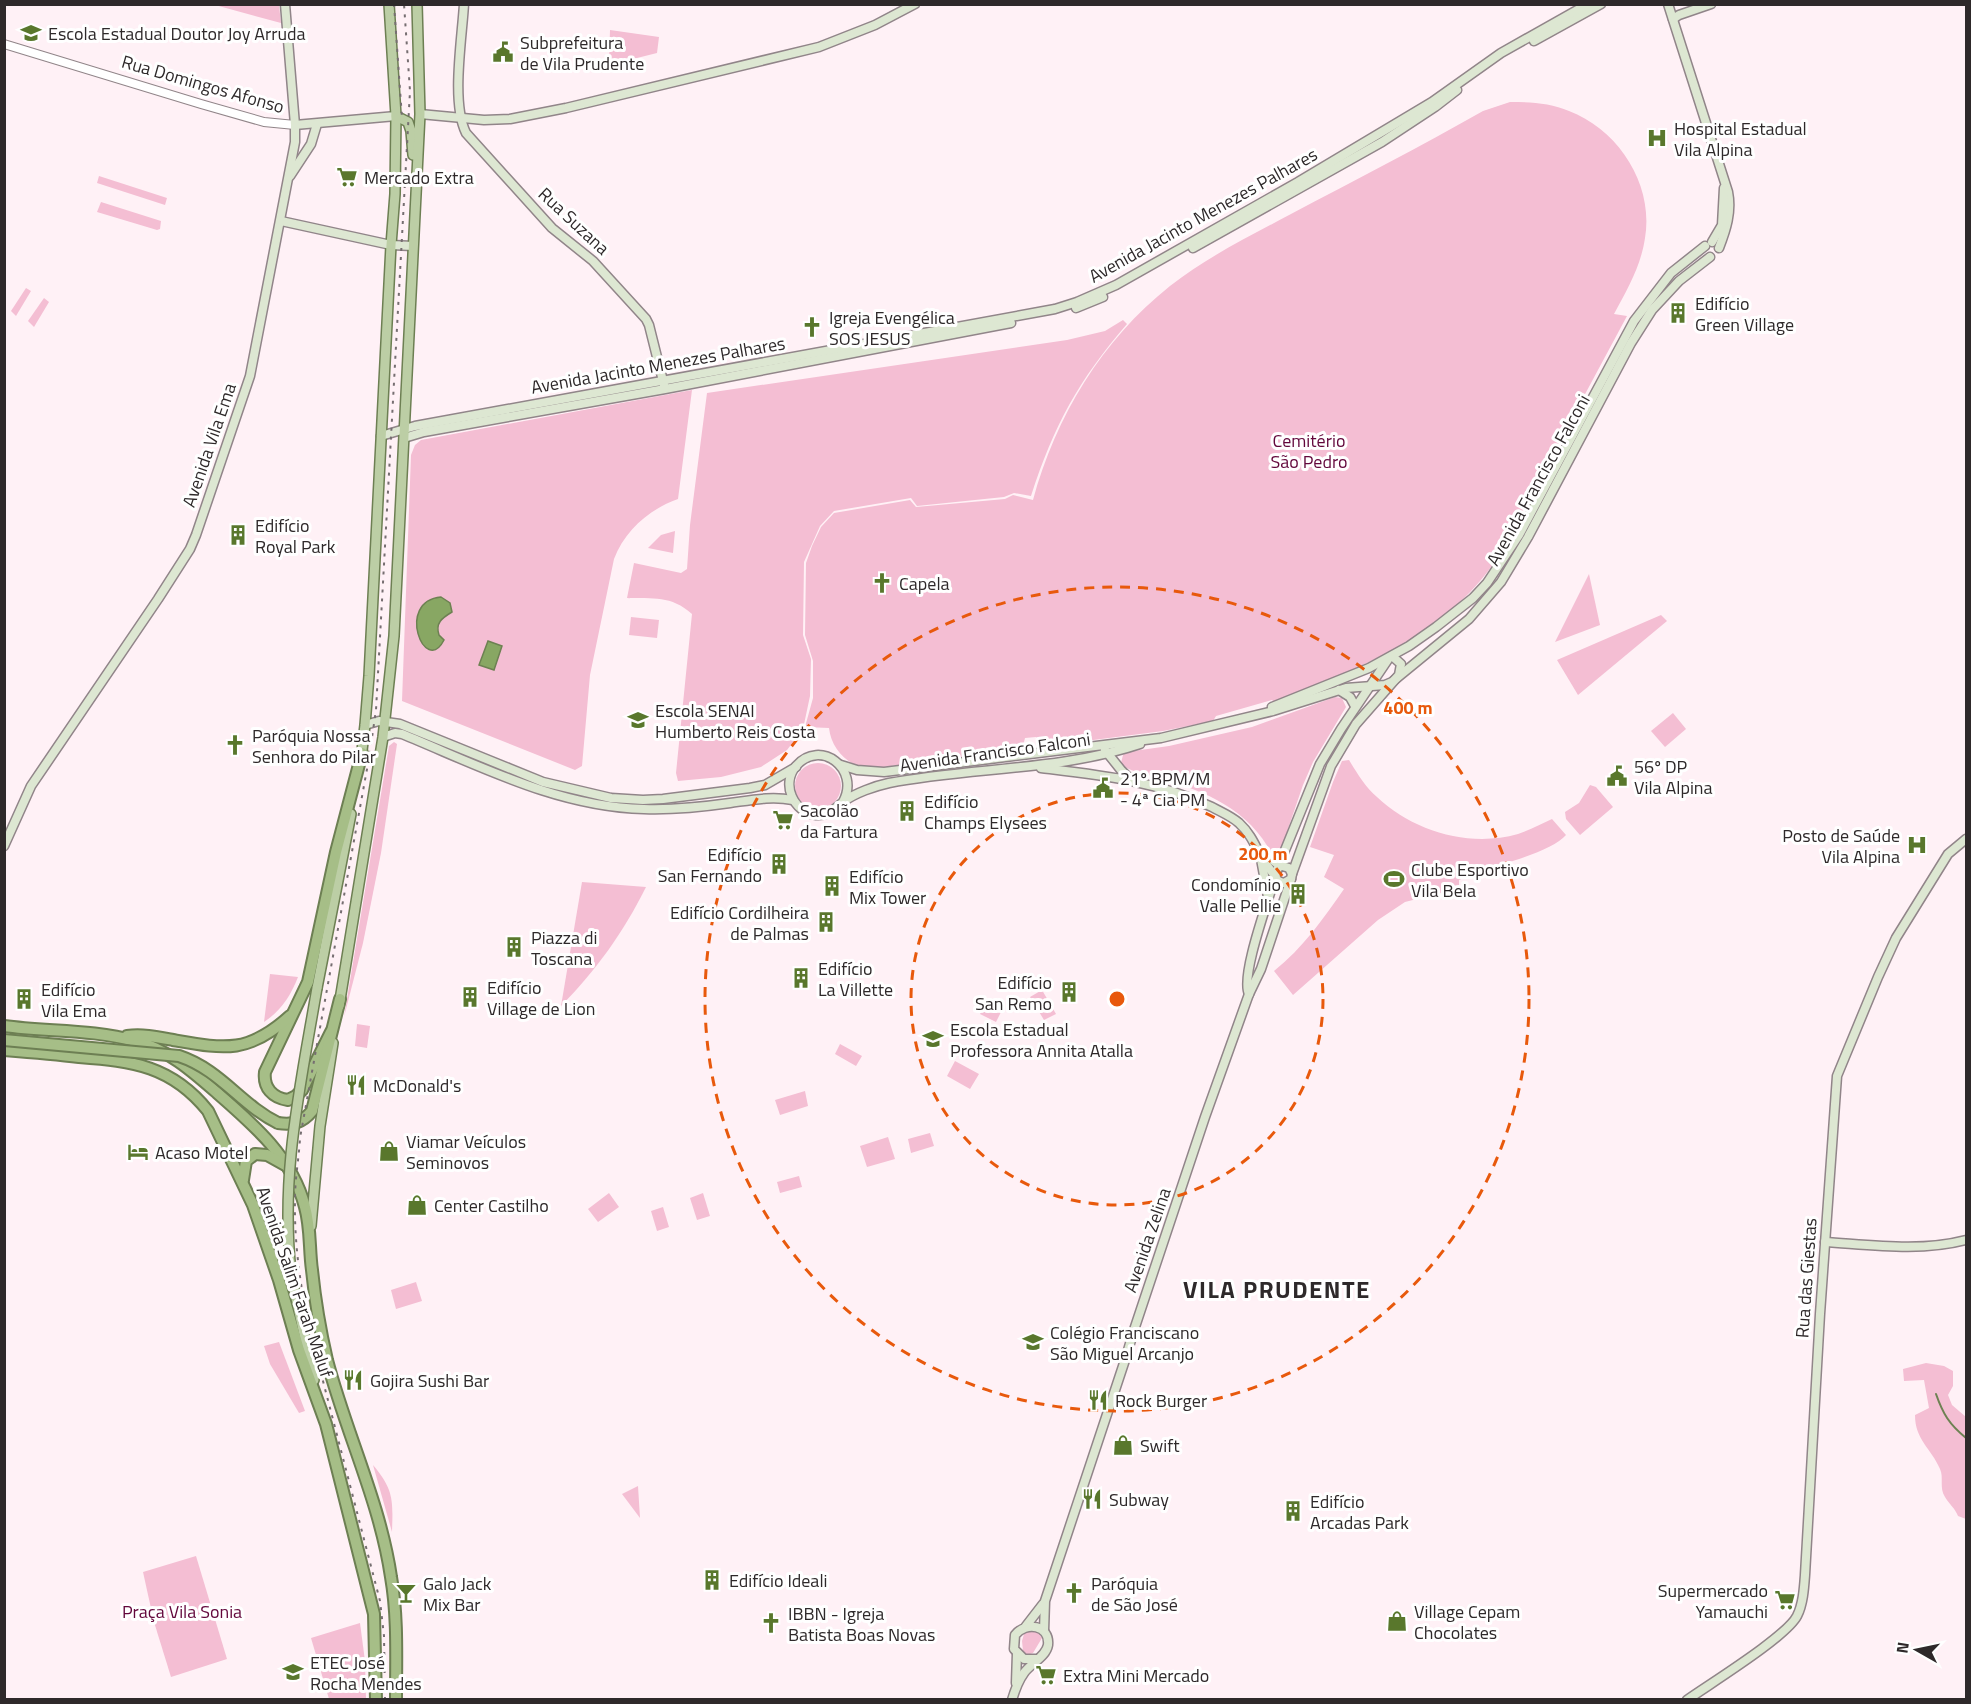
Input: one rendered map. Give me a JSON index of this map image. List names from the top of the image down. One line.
{"streets":{"highway":["Avenida Salim Farah Maluf"],"main road":["Rua Domingos Afonso","Avenida Jacinto Menezes Palhares","Rua Suzana","Avenida Vila Ema","Avenida Francisco Falconi","Avenida Zelina","Rua das Giestas"]},"crossings":[["Rua Domingos Afonso","Avenida Vila Ema"],["Avenida Jacinto Menezes Palhares","Rua Suzana"]],"districts":["VILA PRUDENTE"],"parks":["Cemitério São Pedro","Praça Vila Sonia"],"places":{"school or university":["Escola Estadual Doutor Joy Arruda","Escola SENAI Humberto Reis Costa","Escola Estadual Professora Annita Atalla","Colégio Franciscano São Miguel Arcanjo","ETEC José Rocha Mendes"],"public building":["Subprefeitura de Vila Prudente","56º DP Vila Alpina","21º BPM/M - 4ª Cia PM"],"hospital":["Hospital Estadual Vila Alpina","Posto de Saúde Vila Alpina"],"supermarket":["Mercado Extra","Sacolão da Fartura","Supermercado Yamauchi","Extra Mini Mercado"],"building":["Edifício Green Village","Edifício Royal Park","Edifício Champs Elysees","Edifício San Fernando","Edifício Mix Tower","Condomínio Valle Pellie","Edifício Cordilheira de Palmas","Piazza di Toscana","Edifício La Villette","Edifício San Remo","Edifício Village de Lion","Edifício Vila Ema","Edifício Arcadas Park","Edifício Ideali"],"church":["Igreja Evengélica SOS JESUS","Capela","Paróquia Nossa Senhora do Pilar","Paróquia de São José","IBBN - Igreja Batista Boas Novas"],"sports":["Clube Esportivo Vila Bela"],"restaurant":["McDonald's","Gojira Sushi Bar","Rock Burger","Subway"],"shop":["Viamar Veículos Seminovos","Center Castilho","Swift","Village Cepam Chocolates"],"hotel":["Acaso Motel"],"bar":["Galo Jack Mix Bar"]},"north":"left","rings":["400 m","200 m"]}
